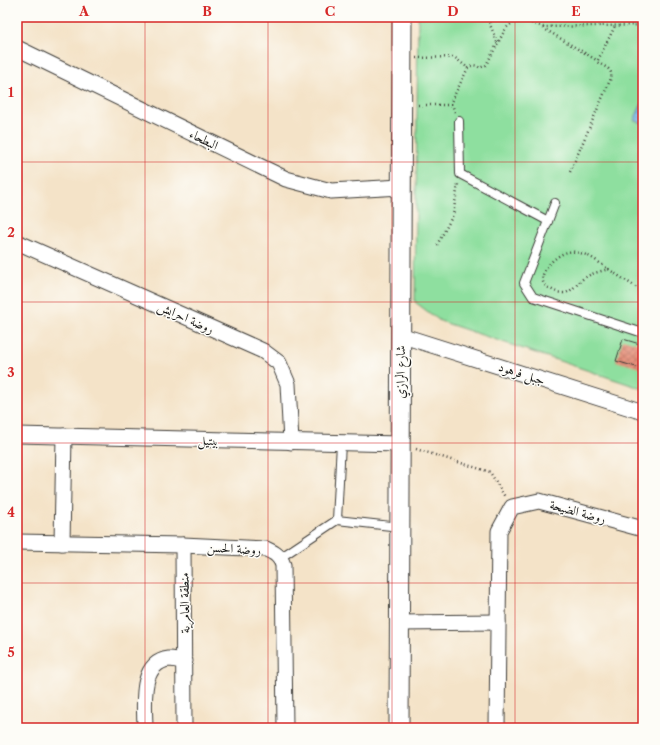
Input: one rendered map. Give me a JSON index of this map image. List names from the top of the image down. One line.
{"streets":{"street":["البطحاء","روضة احرايش","شارع الرازي","جبل فرهود","بيتيل","روضة الضيحة","روضة الحسن","منطقة العامرية"]},"crossings":[["البطحاء","شارع الرازي"],["روضة احرايش","بيتيل"],["شارع الرازي","جبل فرهود"],["شارع الرازي","بيتيل"],["روضة الحسن","منطقة العامرية"]],"grid":{"columns":["A","B","C","D","E"],"rows":["1","2","3","4","5"]}}
